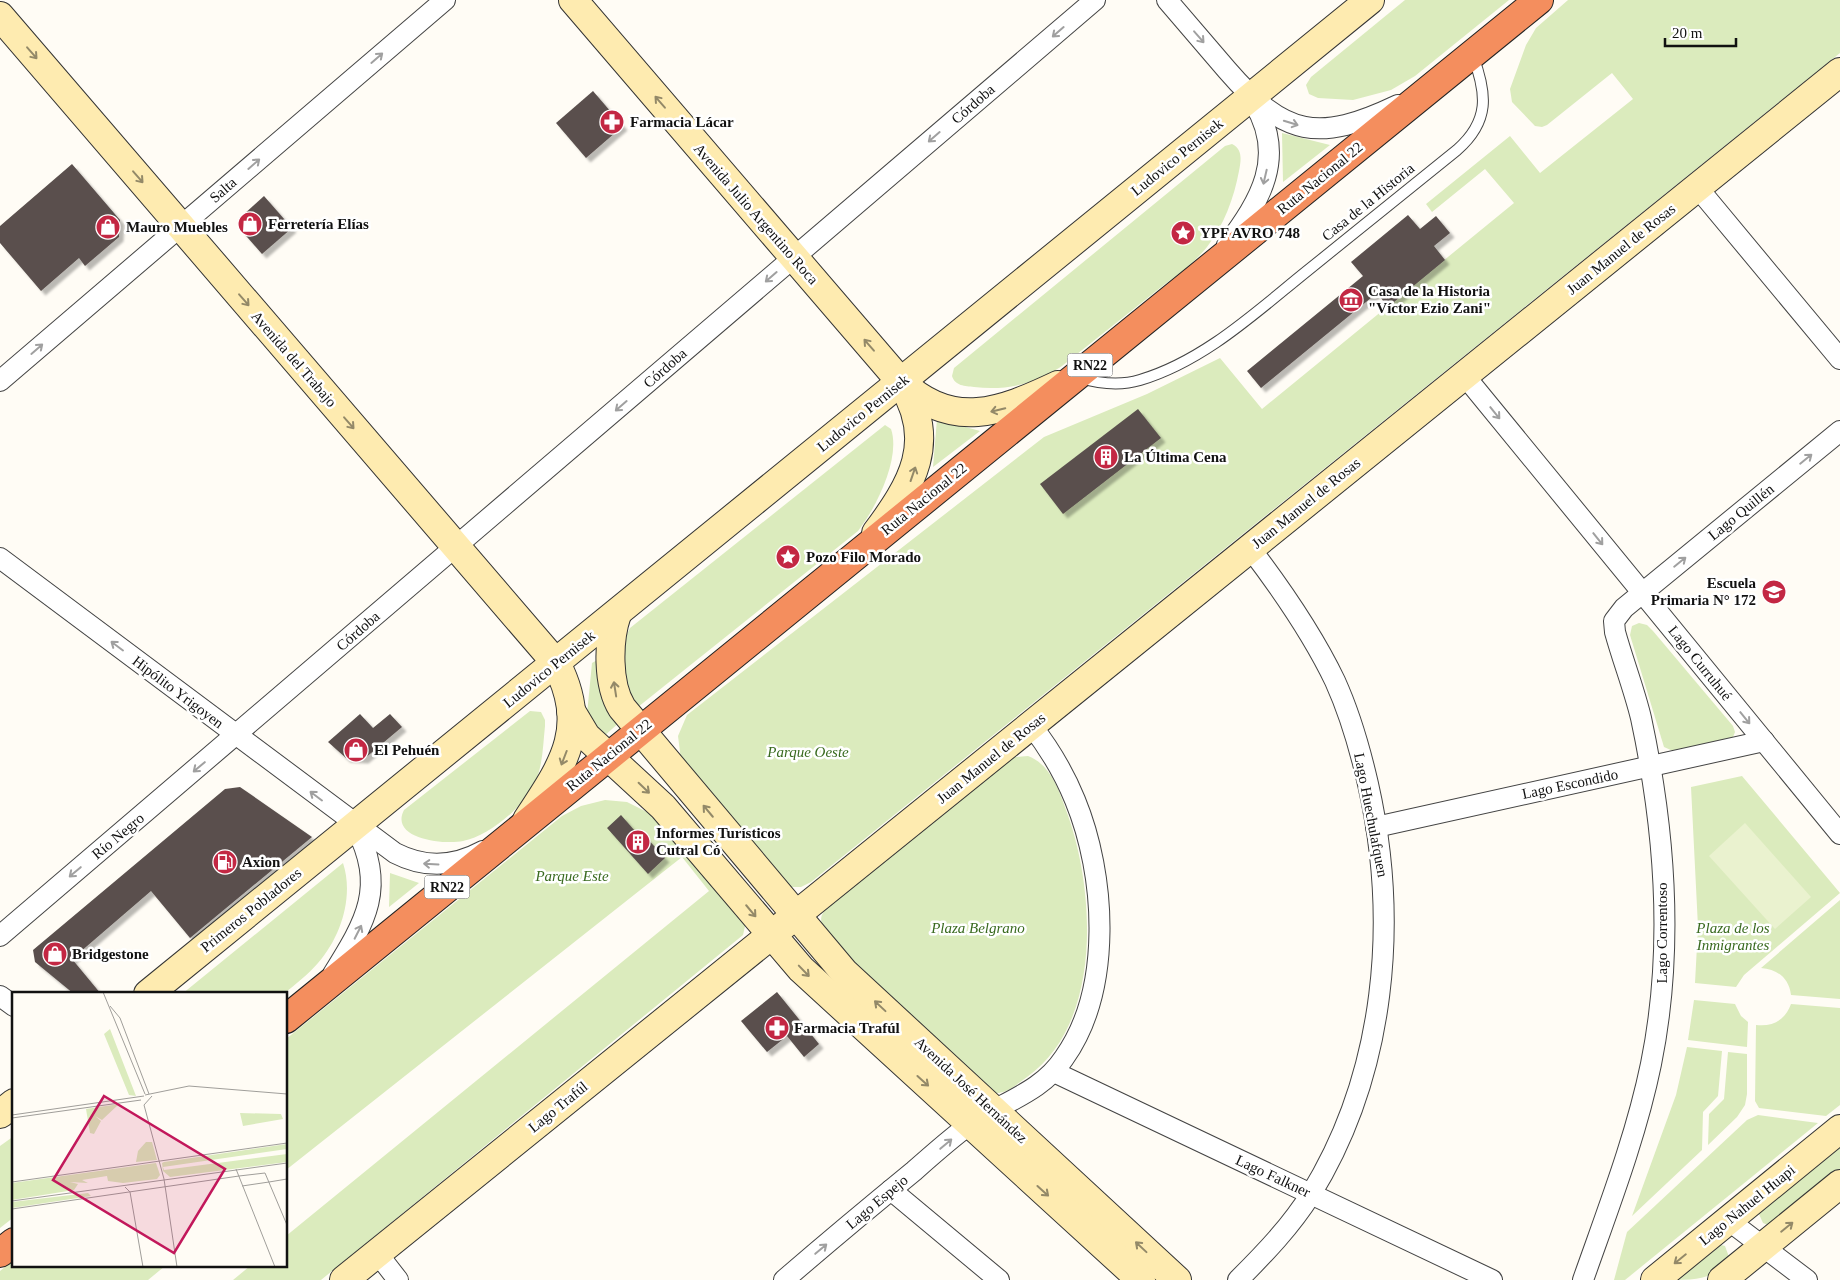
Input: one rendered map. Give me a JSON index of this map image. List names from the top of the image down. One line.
{"streets":{"highway":["Ruta Nacional 22","RN22"],"street":["Córdoba","Ludovico Pernisek","Salta","Avenida Julio Argentino Roca","Juan Manuel de Rosas","Avenida del Trabajo","Lago Quillén","Lago Curruhué","Hipólito Yrigoyen","Lago Escondido","Lago Huechulafquen","Río Negro","Primeros Pobladores","Lago Correntoso","Avenida José Hernández","Lago Trafúl","Lago Falkner","Lago Espejo","Lago Nahuel Huapi"],"lane":["Casa de la Historia"]},"crossings":[["Córdoba","Avenida Julio Argentino Roca"],["Córdoba","Avenida del Trabajo"],["Córdoba","Hipólito Yrigoyen"],["Córdoba","Río Negro"],["Ludovico Pernisek","Avenida Julio Argentino Roca"],["Ludovico Pernisek","Avenida del Trabajo"],["Ludovico Pernisek","Hipólito Yrigoyen"],["Ludovico Pernisek","Primeros Pobladores"],["Ruta Nacional 22","Casa de la Historia"],["Ruta Nacional 22","Avenida Julio Argentino Roca"],["Ruta Nacional 22","Avenida del Trabajo"],["Ruta Nacional 22","Hipólito Yrigoyen"],["Ruta Nacional 22","Avenida José Hernández"],["Salta","Avenida del Trabajo"],["Casa de la Historia","Avenida Julio Argentino Roca"],["Juan Manuel de Rosas","Lago Curruhué"],["Juan Manuel de Rosas","Lago Huechulafquen"],["Juan Manuel de Rosas","Avenida José Hernández"],["Juan Manuel de Rosas","Lago Trafúl"],["Juan Manuel de Rosas","Lago Espejo"],["Avenida del Trabajo","Hipólito Yrigoyen"],["Avenida del Trabajo","Avenida José Hernández"],["Lago Quillén","Lago Curruhué"],["Lago Quillén","Lago Correntoso"],["Lago Curruhué","Lago Escondido"],["Lago Curruhué","Lago Correntoso"],["Hipólito Yrigoyen","Río Negro"],["Hipólito Yrigoyen","Primeros Pobladores"],["Lago Escondido","Lago Huechulafquen"],["Lago Escondido","Lago Correntoso"],["Lago Huechulafquen","Lago Falkner"],["Avenida José Hernández","Lago Trafúl"],["Avenida José Hernández","Lago Espejo"],["Lago Falkner","Lago Espejo"]],"one_way":["Córdoba","Salta","Avenida Julio Argentino Roca","Avenida del Trabajo","Lago Quillén","Lago Curruhué","Hipólito Yrigoyen","Río Negro"],"parks":["Parque Oeste","Parque Este","Plaza Belgrano","Plaza de los Inmigrantes"],"places":{"pharmacy":["Farmacia Lácar","Farmacia Trafúl"],"shop":["Ferretería Elías","Mauro Muebles","El Pehuén","Bridgestone"],"place":["YPF AVRO 748","Pozo Filo Morado"],"museum":["Casa de la Historia \"Víctor Ezio Zani\""],"building":["La Última Cena","Informes Turísticos Cutral Có"],"school or university":["Escuela Primaria N° 172"],"fuel station":["Axion"]},"scale_bar":"20 m"}
